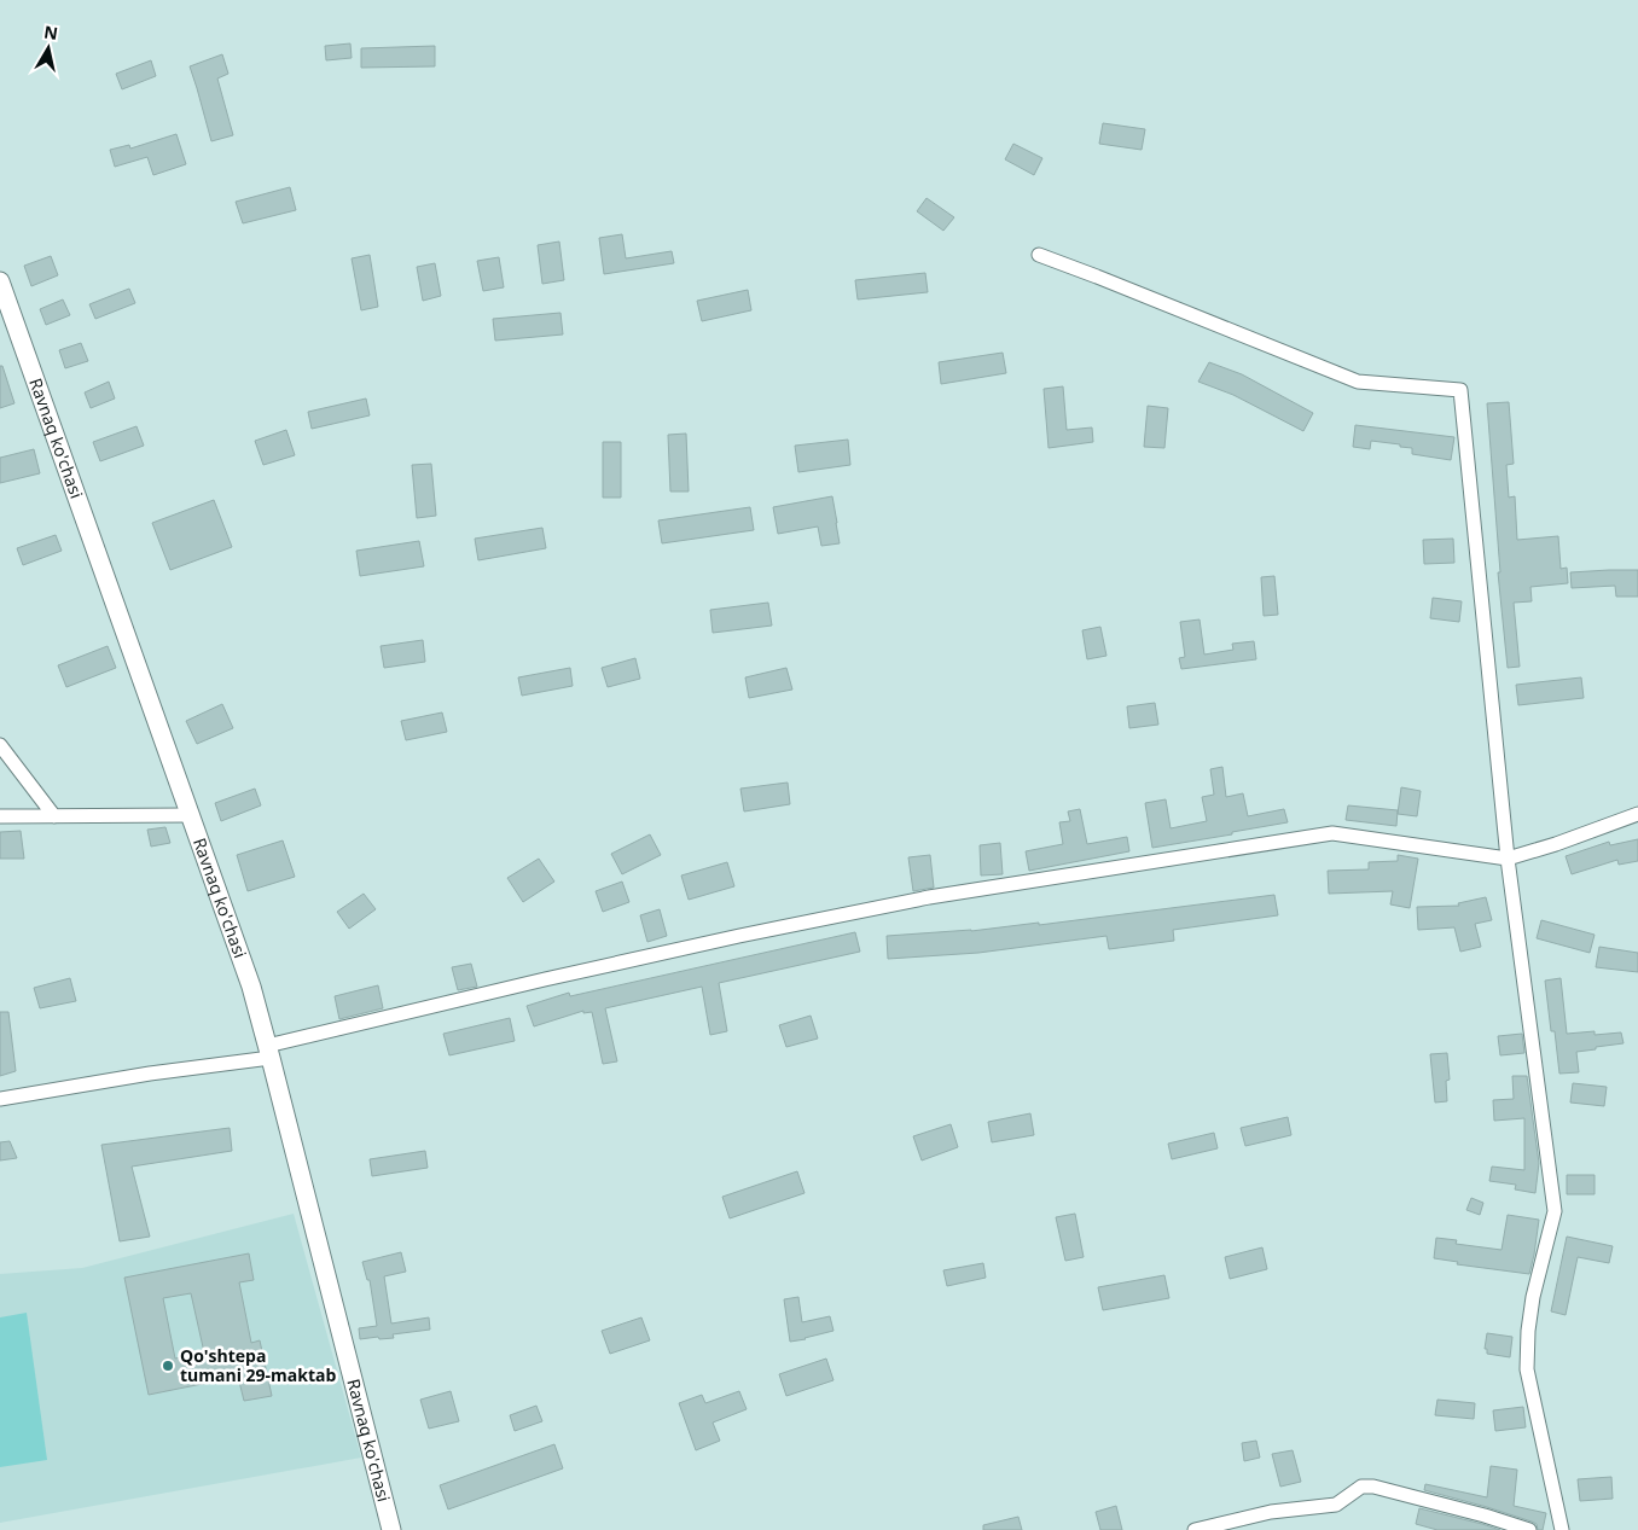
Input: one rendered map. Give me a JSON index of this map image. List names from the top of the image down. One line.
{"streets":{"street":["Ravnaq ko'chasi"]},"places":["Qo'shtepa tumani 29-maktab"],"north":"top"}
